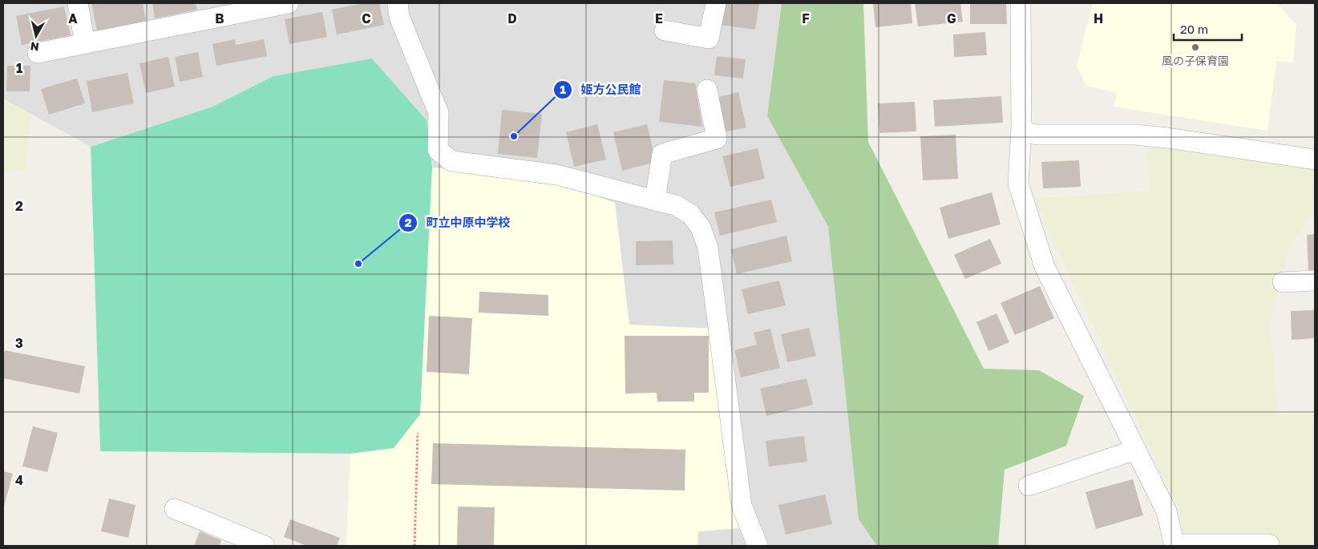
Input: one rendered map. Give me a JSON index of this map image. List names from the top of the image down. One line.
{"places":["風の子保育園","姫方公民館","町立中原中学校"],"scale_bar":"20 m","north":"bottom","grid":{"columns":["A","B","C","D","E","F","G","H"],"rows":["1","2","3","4"]}}
